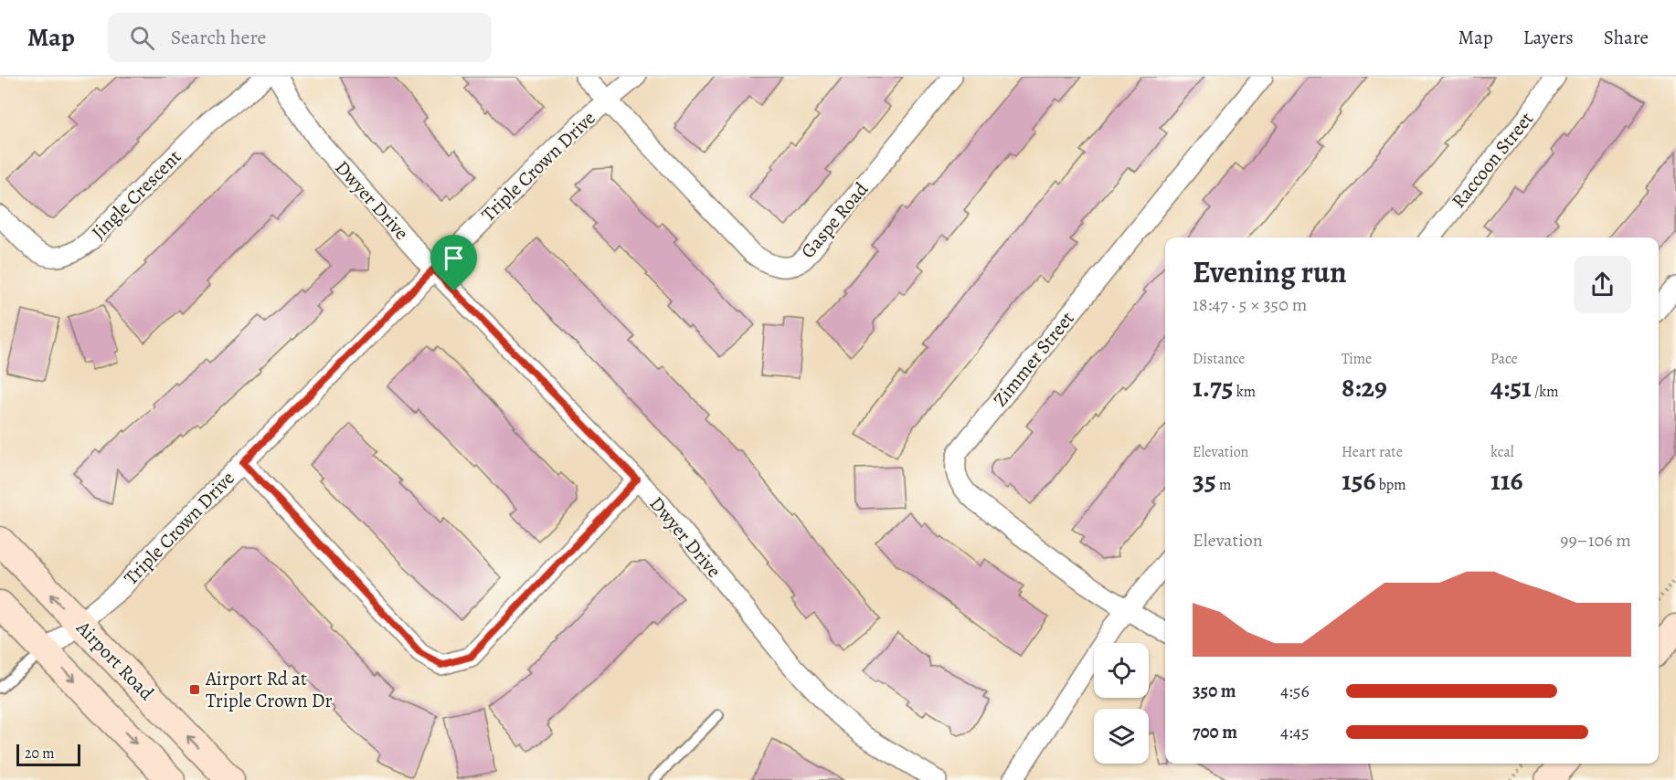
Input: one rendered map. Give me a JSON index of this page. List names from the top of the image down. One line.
{"streets":{"main road":["Airport Road"],"street":["Raccoon Street","Triple Crown Drive","Jingle Crescent","Dwyer Drive","Gaspe Road","Zimmer Street"]},"crossings":[["Triple Crown Drive","Dwyer Drive"],["Triple Crown Drive","Gaspe Road"],["Triple Crown Drive","Airport Road"]],"places":{"transit":["Airport Rd at Triple Crown Dr"]},"scale_bar":"20 m","page":{"header":"Map","search":"Search here","nav":["Map","Layers","Share"],"heading":["Evening run","18:47 · 5 × 350 m"],"stats":[["Distance","1.75 km"],["Time","8:29"],["Pace","4:51 /km"],["Elevation","35 m"],["Heart rate","156 bpm"],["kcal","116"]],"chart":["Elevation","99–106 m"],"list":[{"name":"350 m","note":"4:56"},{"name":"700 m","note":"4:45"}],"scale":"20 m"}}
